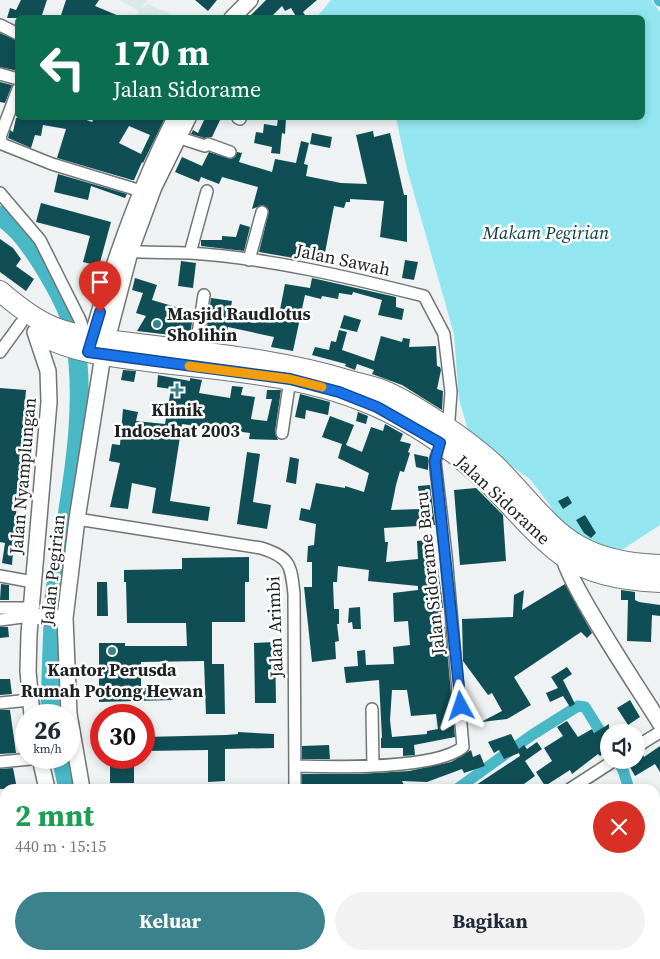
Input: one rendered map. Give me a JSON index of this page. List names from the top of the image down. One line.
{"streets":{"highway":["Jalan Sidorame"],"main road":["Jalan Nyamplungan","Jalan Pegirian"],"street":["Jalan Sawah","Jalan Sidorame Baru","Jalan Arimbi"]},"crossings":[["Jalan Sawah","Jalan Sidorame"],["Jalan Sawah","Jalan Pegirian"],["Jalan Sawah","Jalan Sidorame Baru"],["Jalan Sidorame","Jalan Pegirian"],["Jalan Sidorame","Jalan Sidorame Baru"],["Jalan Pegirian","Jalan Arimbi"]],"parks":["Makam Pegirian"],"places":{"other":["Masjid Raudlotus Sholihin","Kantor Perusda Rumah Potong Hewan"],"health":["Klinik Indosehat 2003"]},"page":{"turn":["170 m","Jalan Sidorame"],"speed":"26 km/h","limit":"30","heading":["2 mnt","440 m · 15:15"],"buttons":["Keluar","Bagikan"]}}
